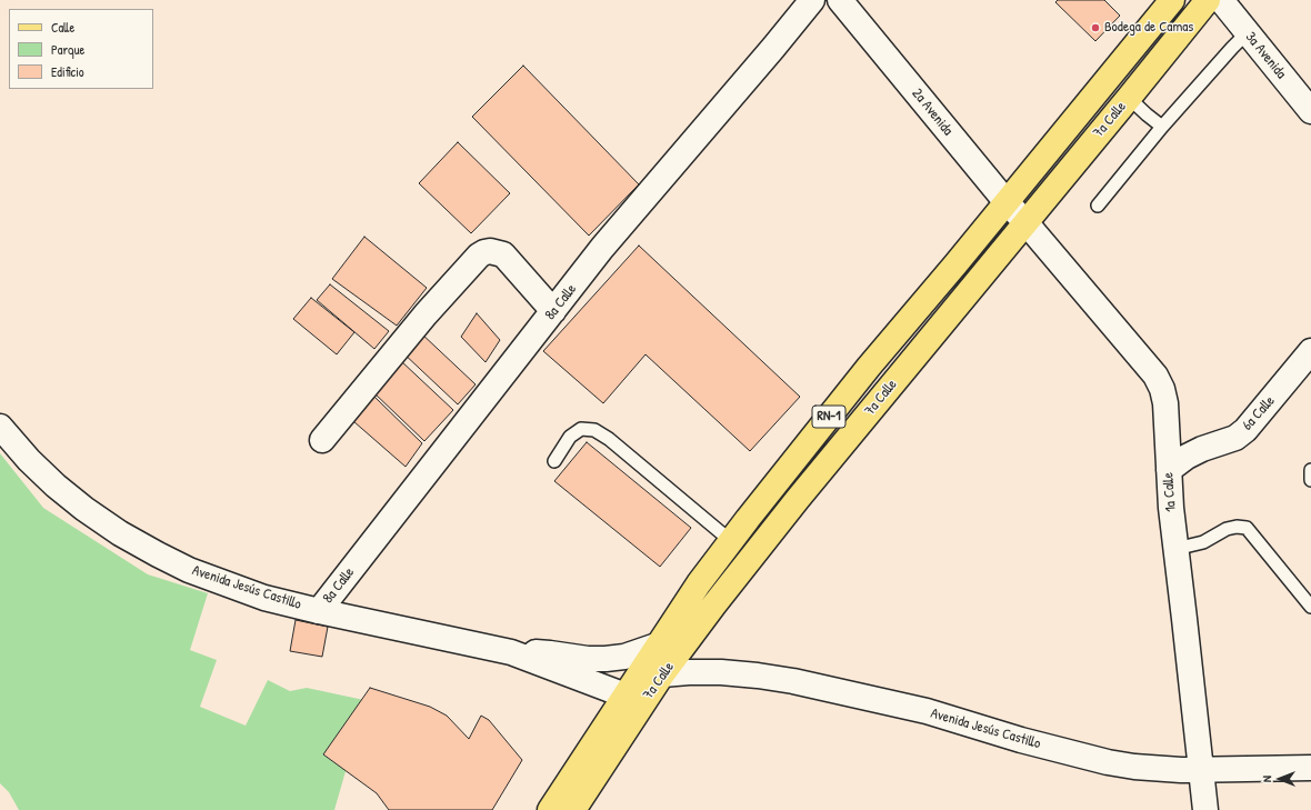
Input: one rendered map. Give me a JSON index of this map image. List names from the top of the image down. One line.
{"streets":{"main road":["7a Calle","RN-1"],"street":["3a Avenida","2a Avenida","8a Calle","6a Calle","1a Calle","Avenida Jesús Castillo"]},"crossings":[["2a Avenida","7a Calle"],["2a Avenida","1a Calle"],["7a Calle","1a Calle"],["7a Calle","Avenida Jesús Castillo"],["8a Calle","Avenida Jesús Castillo"],["6a Calle","1a Calle"],["1a Calle","Avenida Jesús Castillo"]],"places":["Bodega de Camas"],"legend":["Calle","Parque","Edificio"],"north":"left"}
